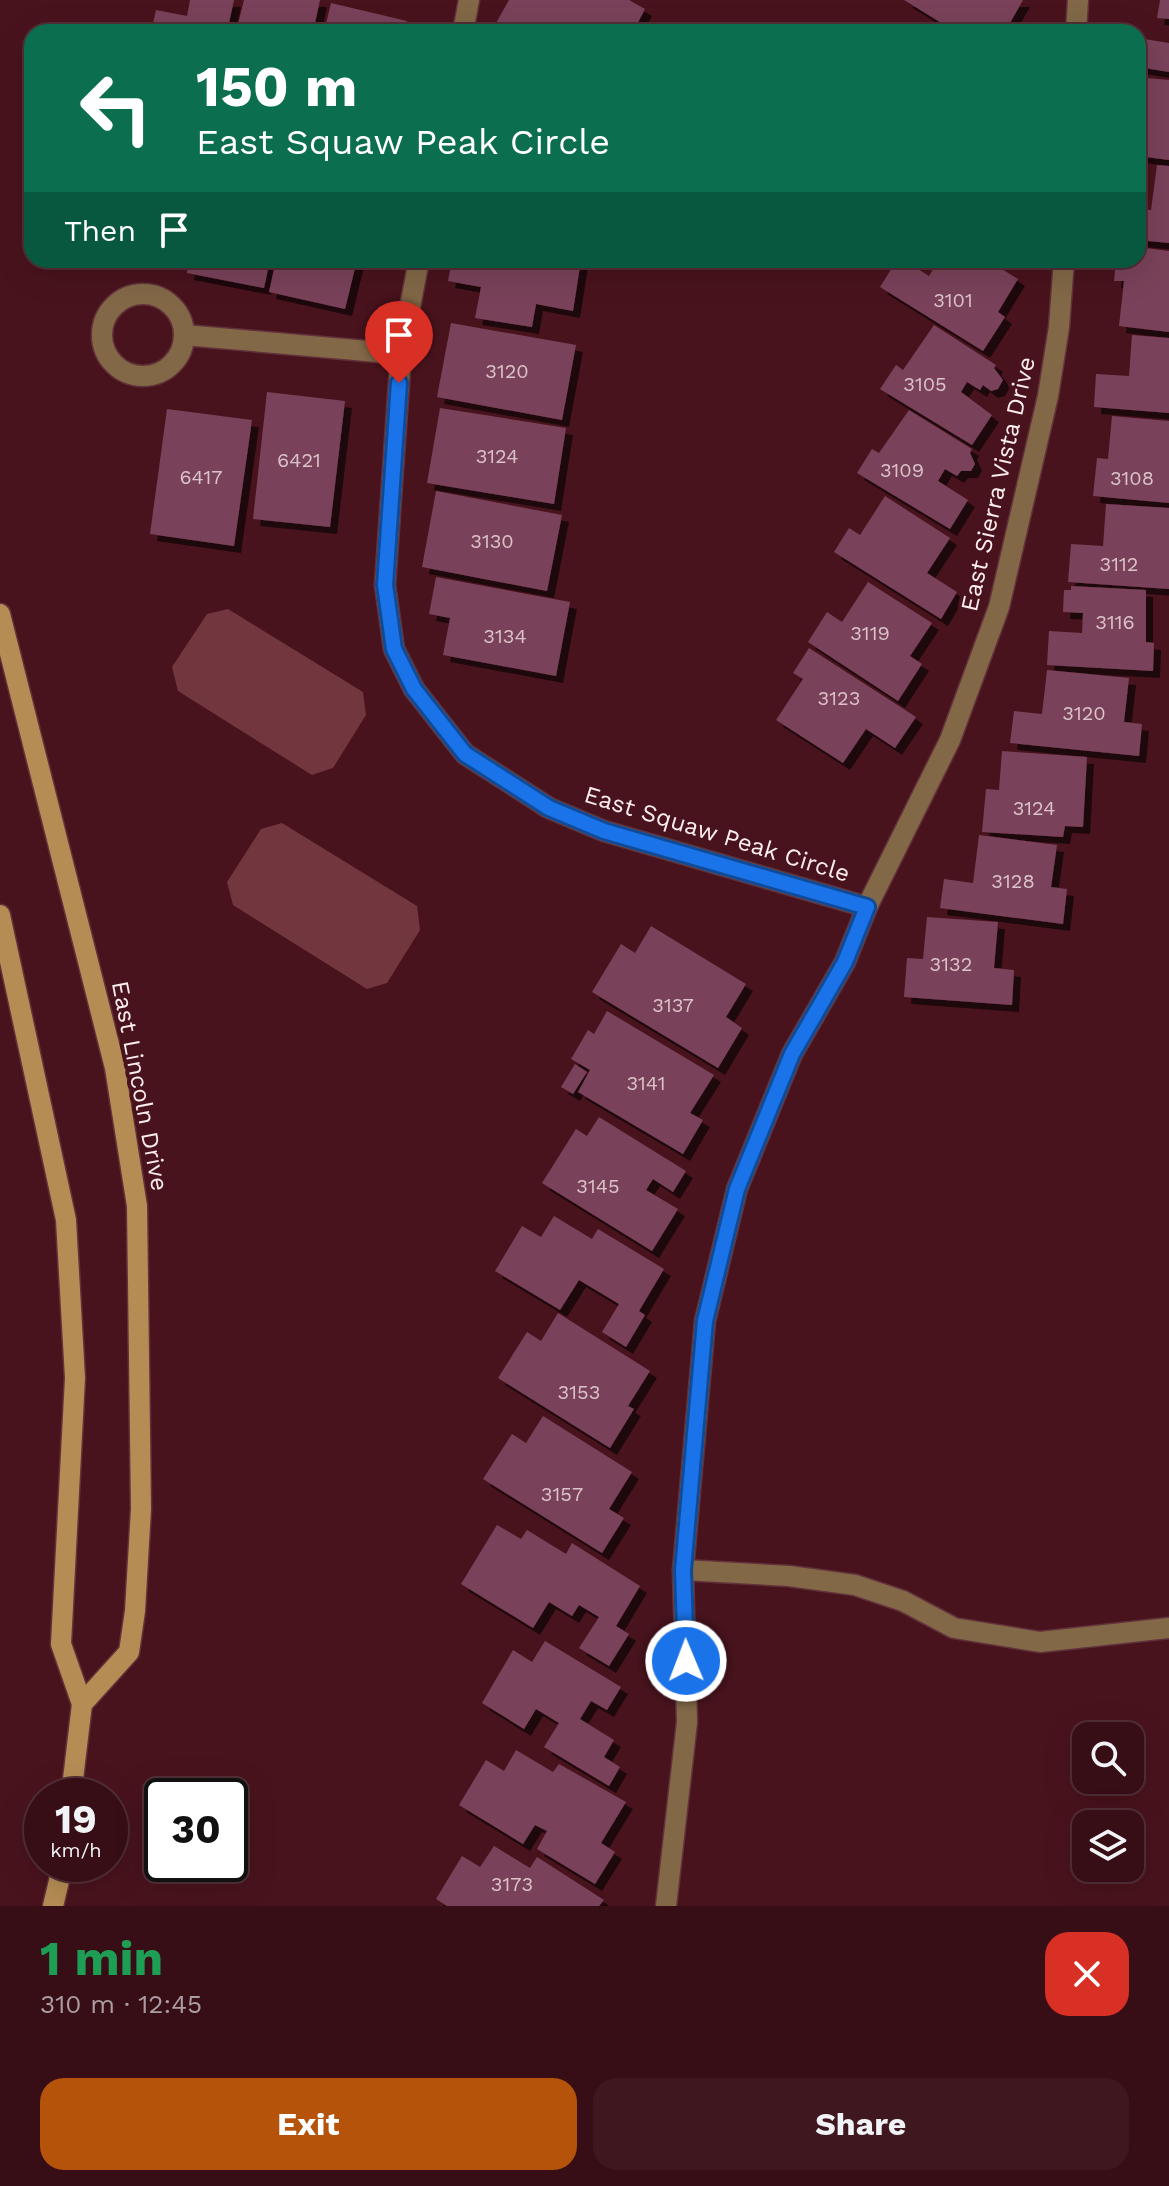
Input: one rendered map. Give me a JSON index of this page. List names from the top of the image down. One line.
{"streets":{"main road":["East Lincoln Drive"],"street":["East Sierra Vista Drive","East Squaw Peak Circle"]},"crossings":[["East Sierra Vista Drive","East Squaw Peak Circle"]],"house_numbers":["3101","3120","3105","3124","6421","3109","6417","3108","3130","3112","3116","3119","3134","3123","3120","3124","3128","3132","3137","3141","3145","3153","3157","3173"],"page":{"turn":["150 m","East Squaw Peak Circle"],"then":"Then","speed":"19 km/h","limit":"30","heading":["1 min","310 m · 12:45"],"buttons":["Exit","Share"]}}
